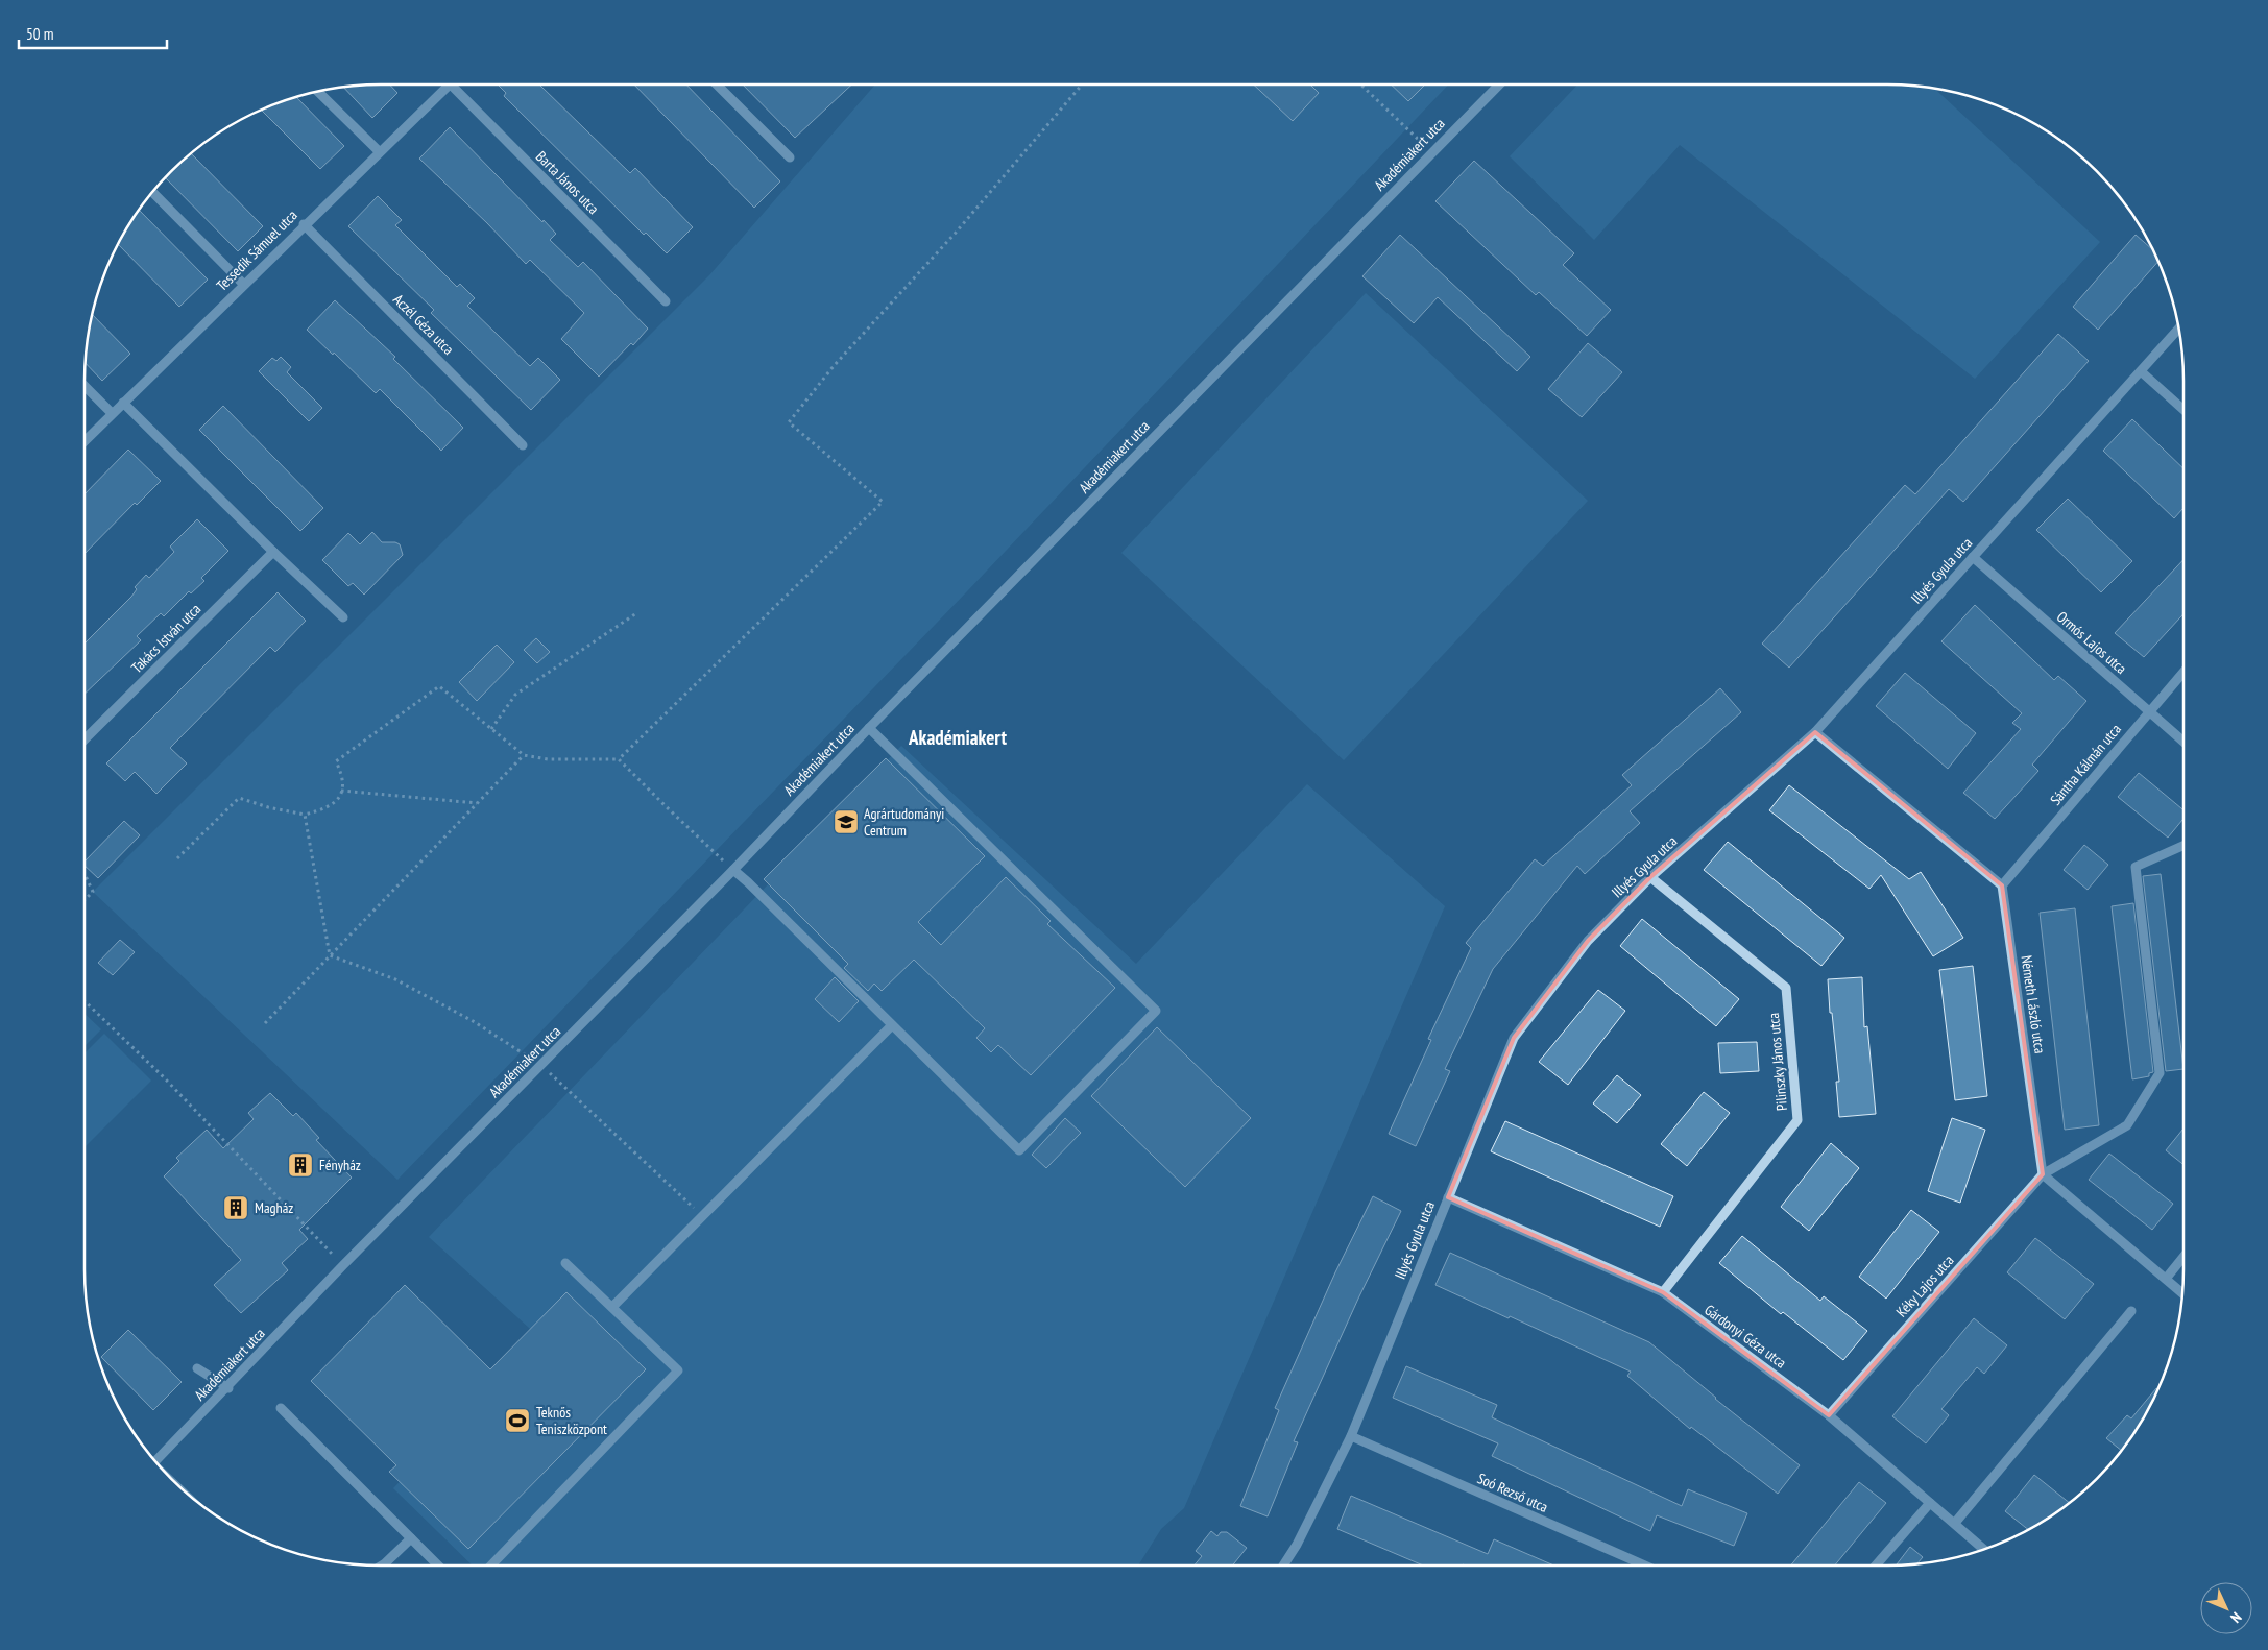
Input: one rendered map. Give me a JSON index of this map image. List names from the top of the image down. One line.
{"streets":{"street":["Akadémiakert utca","Barta János utca","Tessedik Sámuel utca","Aczél Géza utca","Illyés Gyula utca","Takács István utca","Ormós Lajos utca","Sántha Kálmán utca","Németh László utca","Pilinszky János utca","Kéky Lajos utca","Gárdonyi Géza utca","Soó Rezső utca"]},"crossings":[["Tessedik Sámuel utca","Aczél Géza utca"],["Illyés Gyula utca","Ormós Lajos utca"],["Illyés Gyula utca","Pilinszky János utca"],["Illyés Gyula utca","Gárdonyi Géza utca"],["Illyés Gyula utca","Soó Rezső utca"],["Ormós Lajos utca","Sántha Kálmán utca"],["Sántha Kálmán utca","Németh László utca"],["Németh László utca","Kéky Lajos utca"],["Pilinszky János utca","Gárdonyi Géza utca"],["Kéky Lajos utca","Gárdonyi Géza utca"]],"districts":["Akadémiakert"],"places":{"school or university":["Agrártudományi Centrum"],"building":["Fényház","Magház"],"sports":["Teknős Teniszközpont"]},"scale_bar":"50 m","north":"bottom right"}
